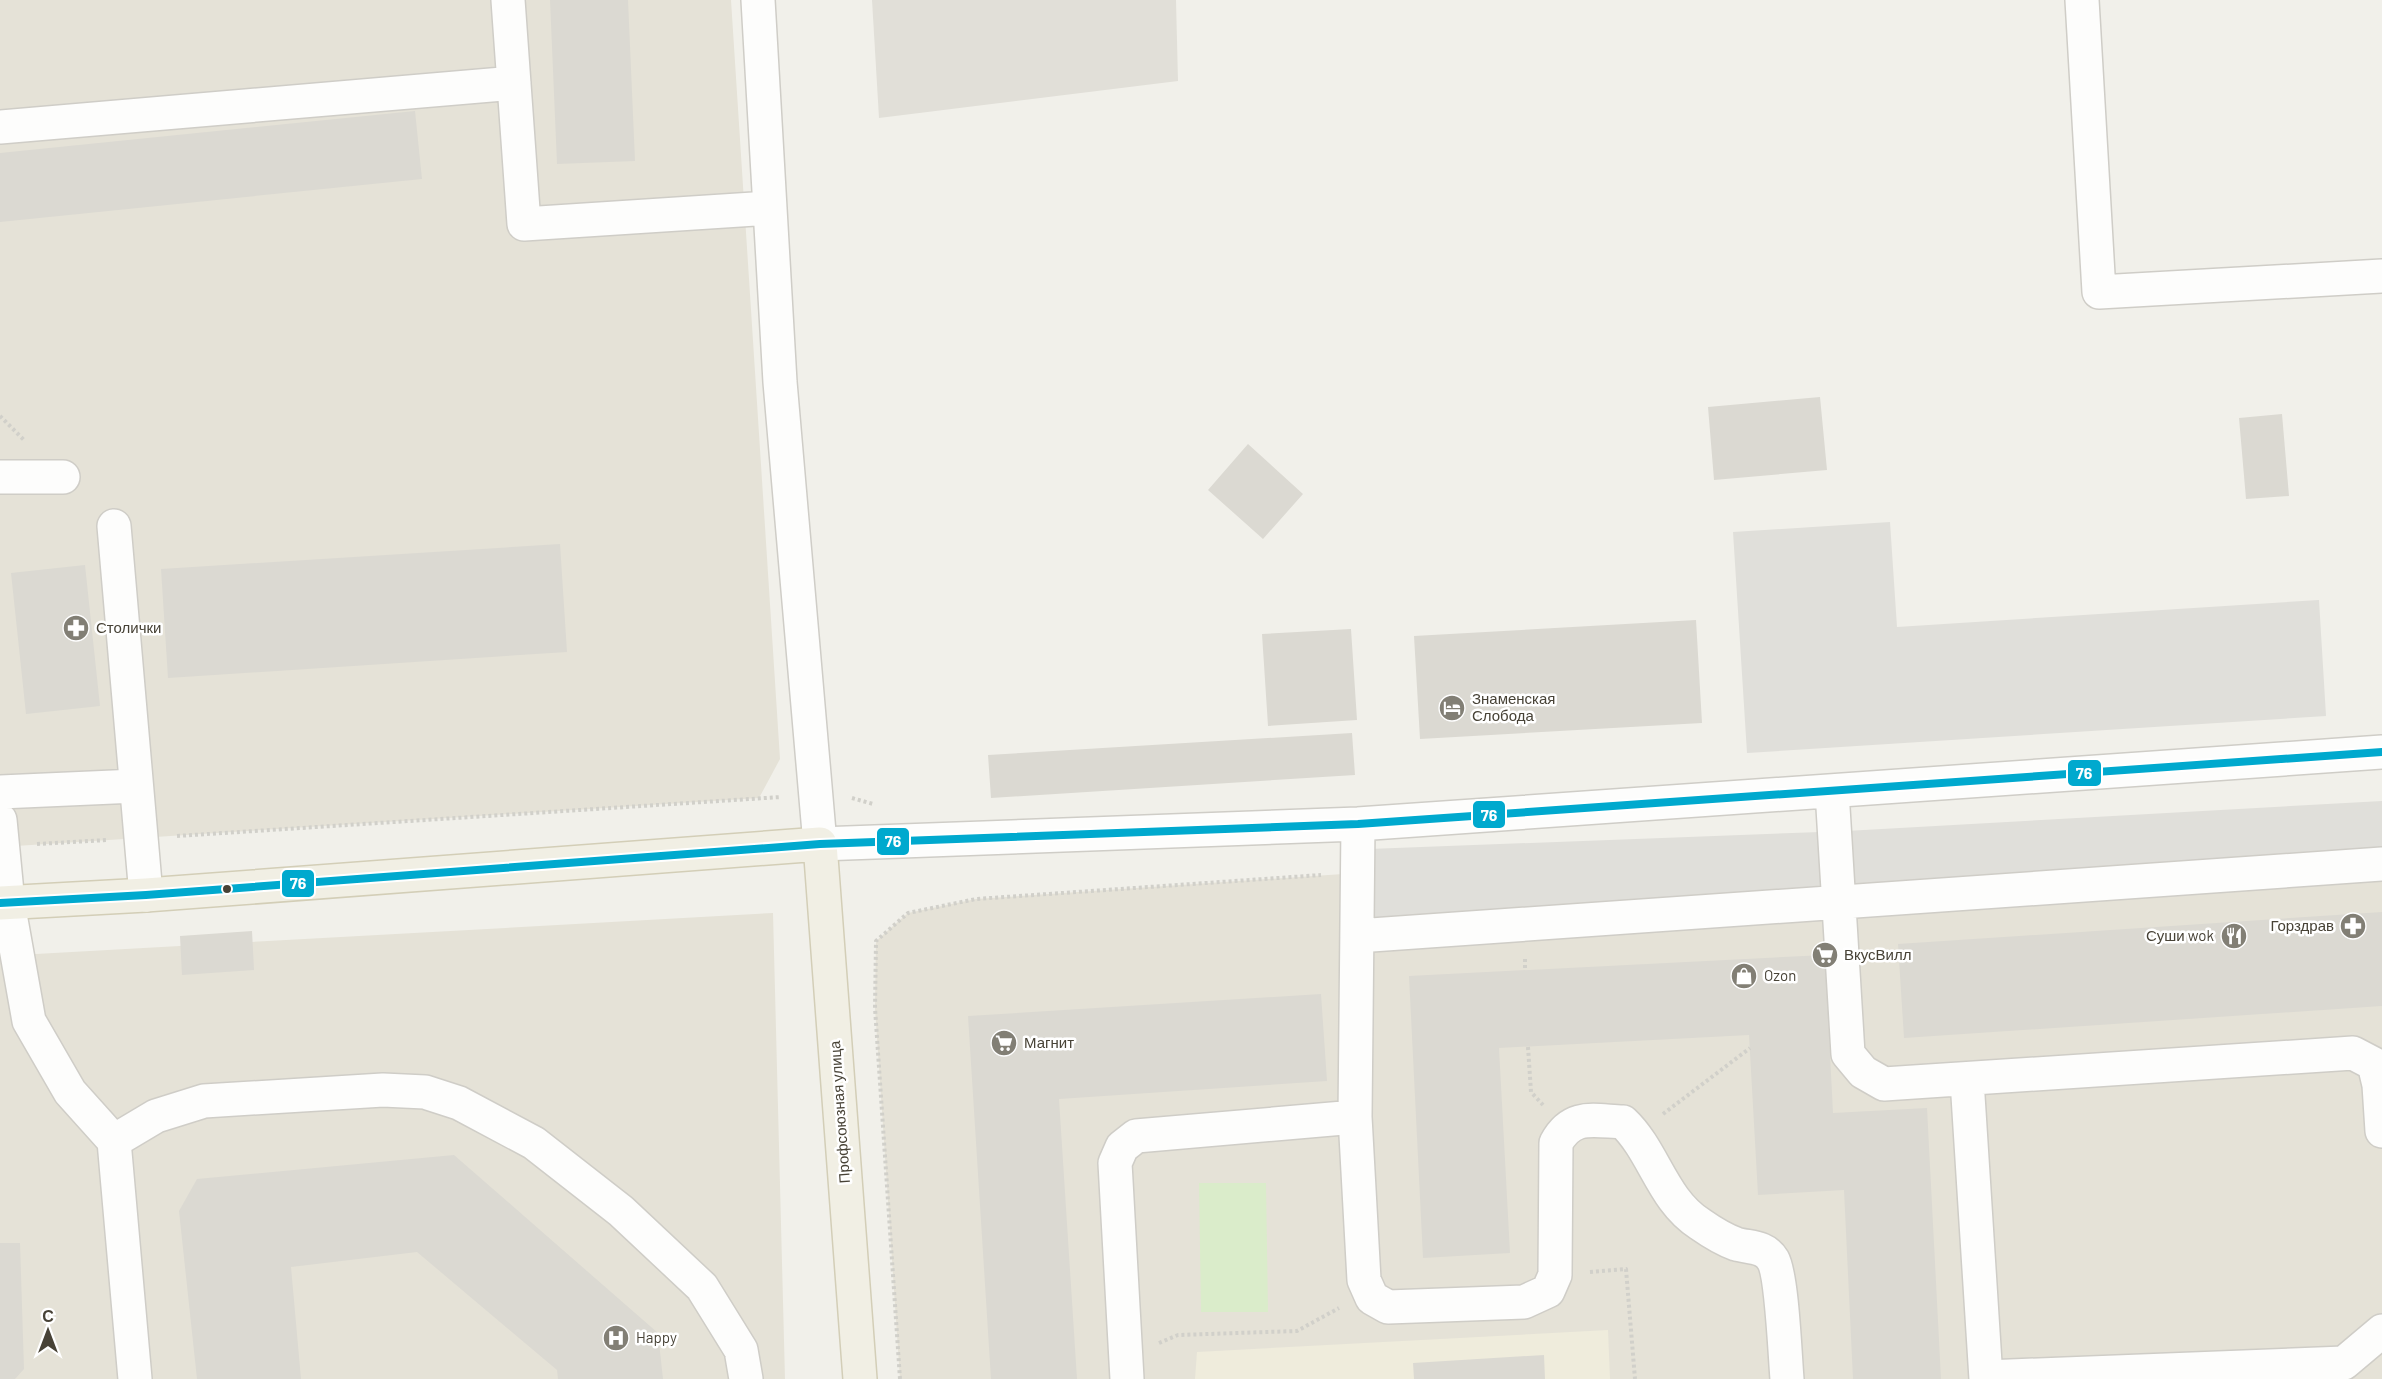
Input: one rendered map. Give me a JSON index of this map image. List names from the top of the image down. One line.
{"streets":{"main road":["Профсоюзная улица"]},"places":{"pharmacy":["Столички","Горздрав"],"hotel":["Знаменская Слобода"],"restaurant":["Суши wok"],"supermarket":["ВкусВилл","Магнит"],"shop":["Ozon"],"hospital":["Happy"]},"lines":["transit line 76"],"north":"top"}
